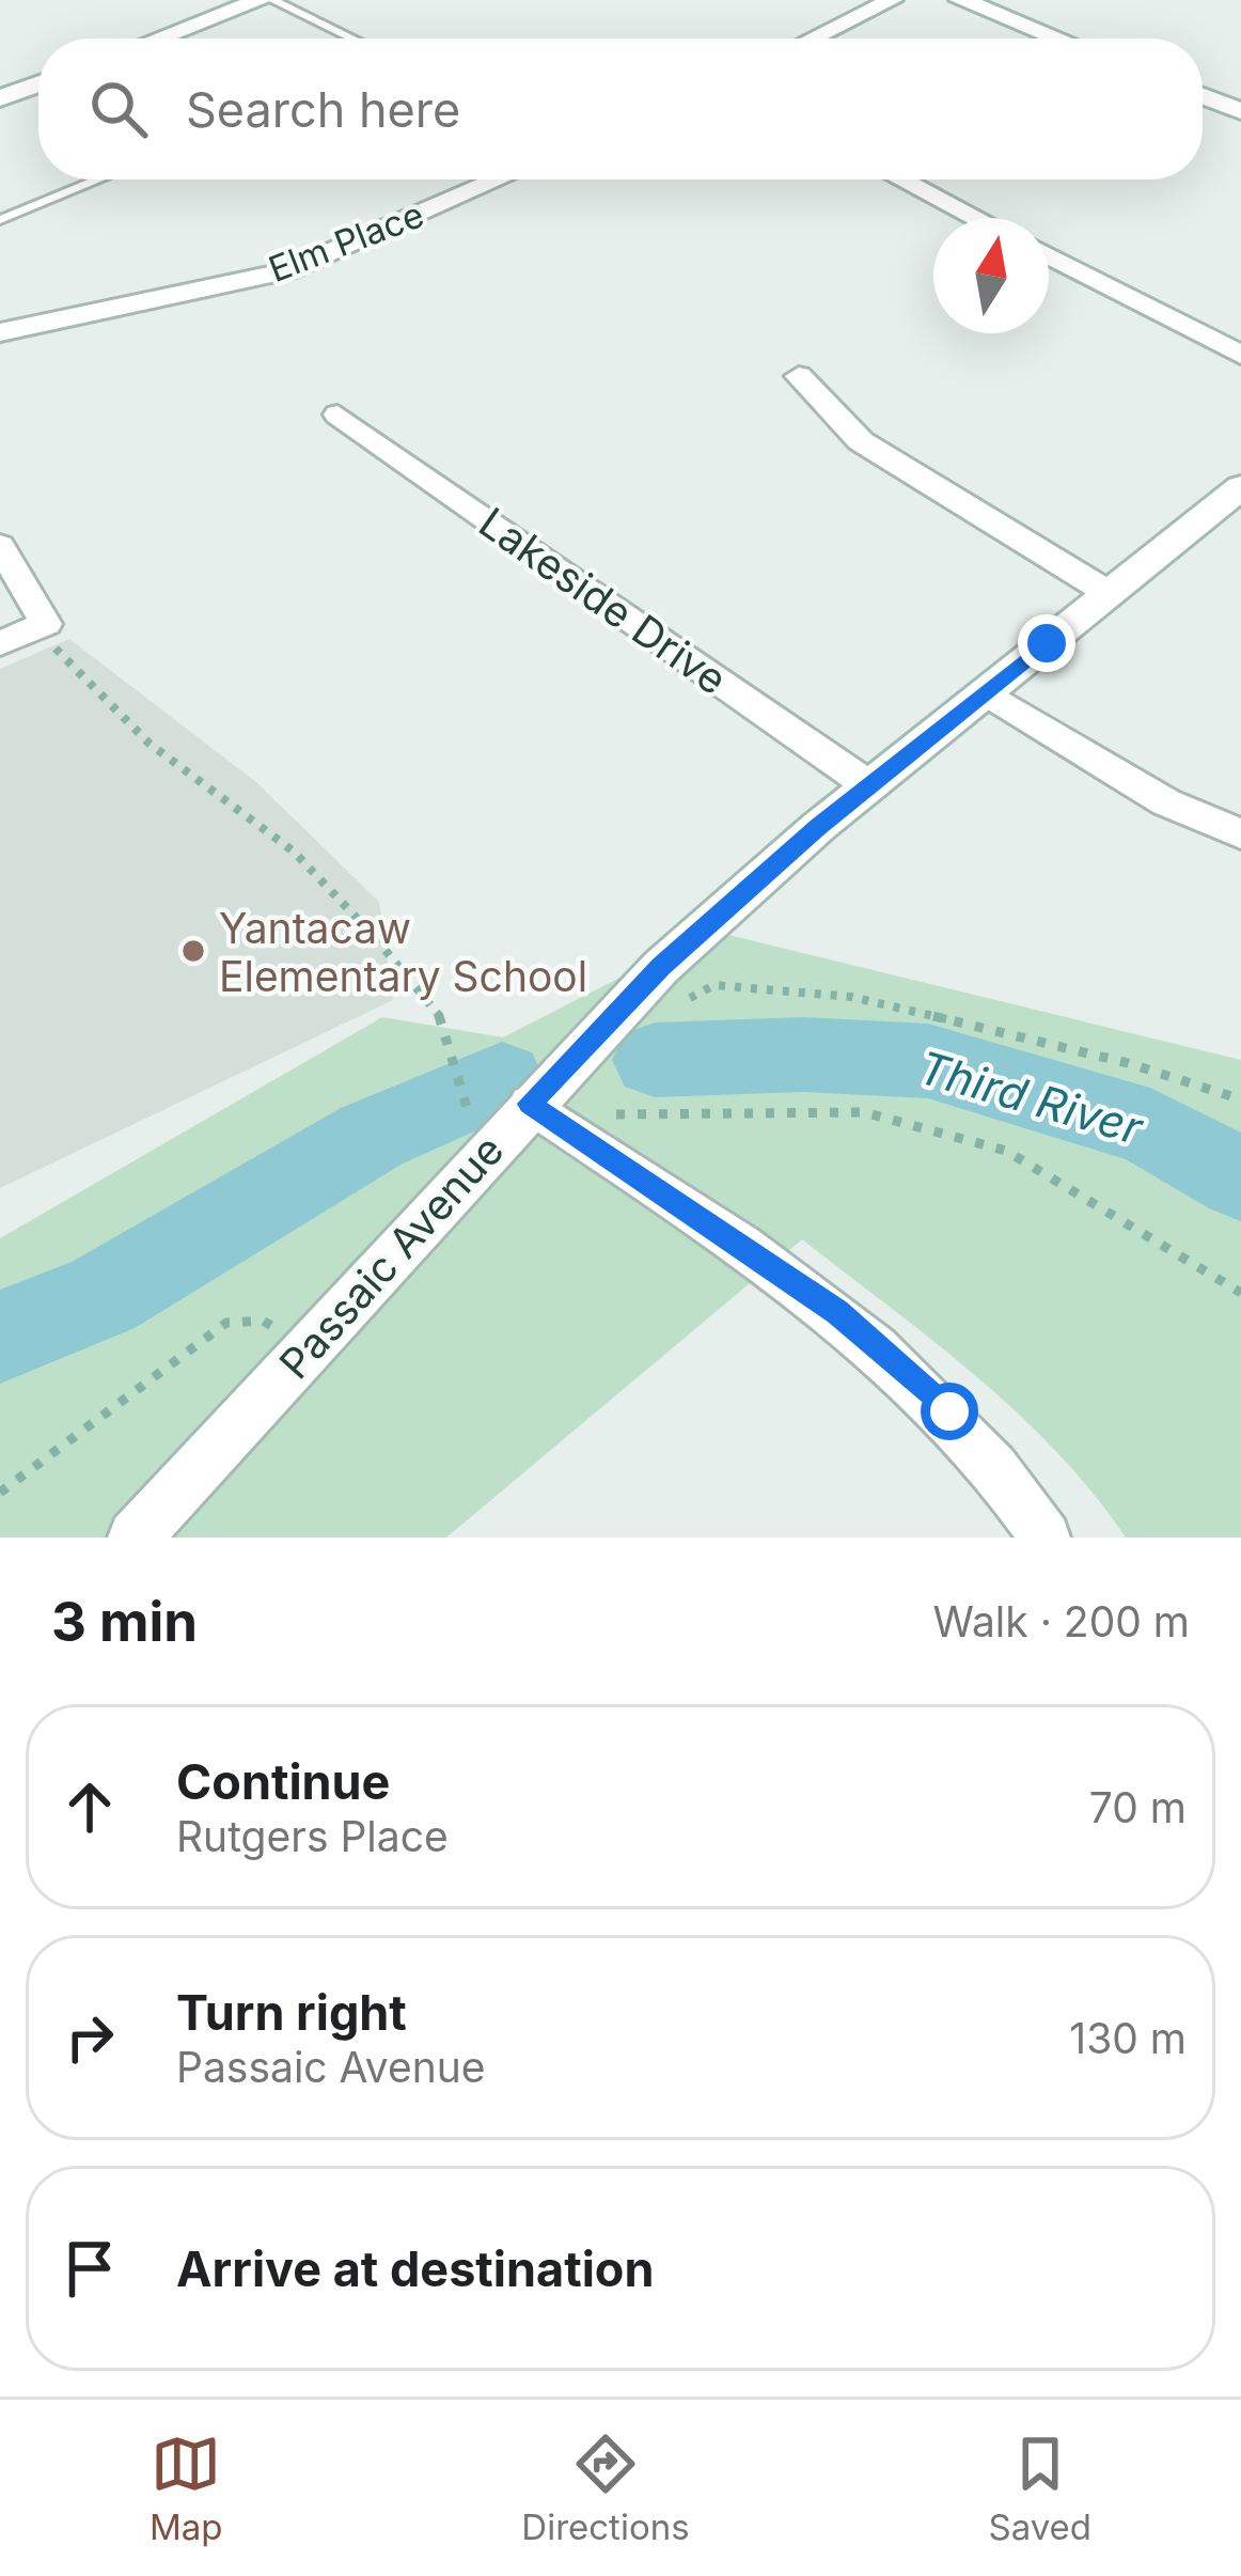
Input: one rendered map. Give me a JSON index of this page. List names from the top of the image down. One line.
{"streets":{"street":["Elm Place","Lakeside Drive","Passaic Avenue"]},"crossings":[["Lakeside Drive","Passaic Avenue"]],"water":["Third River"],"places":["Yantacaw Elementary School"],"north":"top","page":{"search":"Search here","heading":["3 min","Walk · 200 m"],"list":[["Continue","Rutgers Place","70 m"],["Turn right","Passaic Avenue","130 m"],"Arrive at destination"],"nav":["Map","Directions","Saved"]}}
